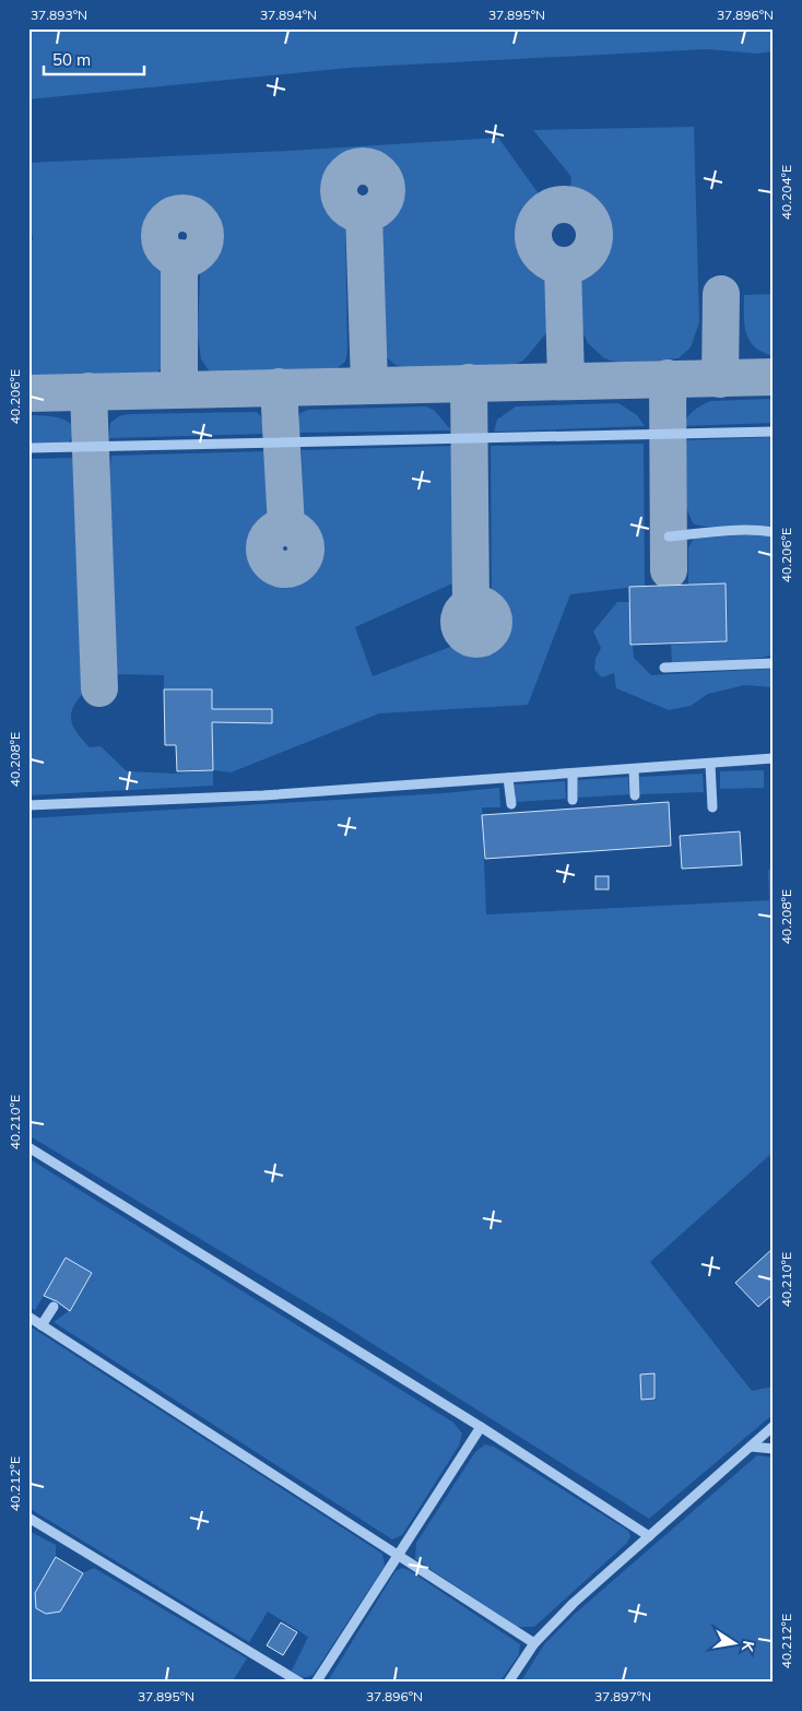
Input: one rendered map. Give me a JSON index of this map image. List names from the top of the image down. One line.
{"scale_bar":"50 m","north":"right","coordinates":["37.893°N","37.894°N","37.895°N","37.896°N","40.204°E","40.206°E","40.208°E","40.210°E","40.212°E","37.897°N"]}
